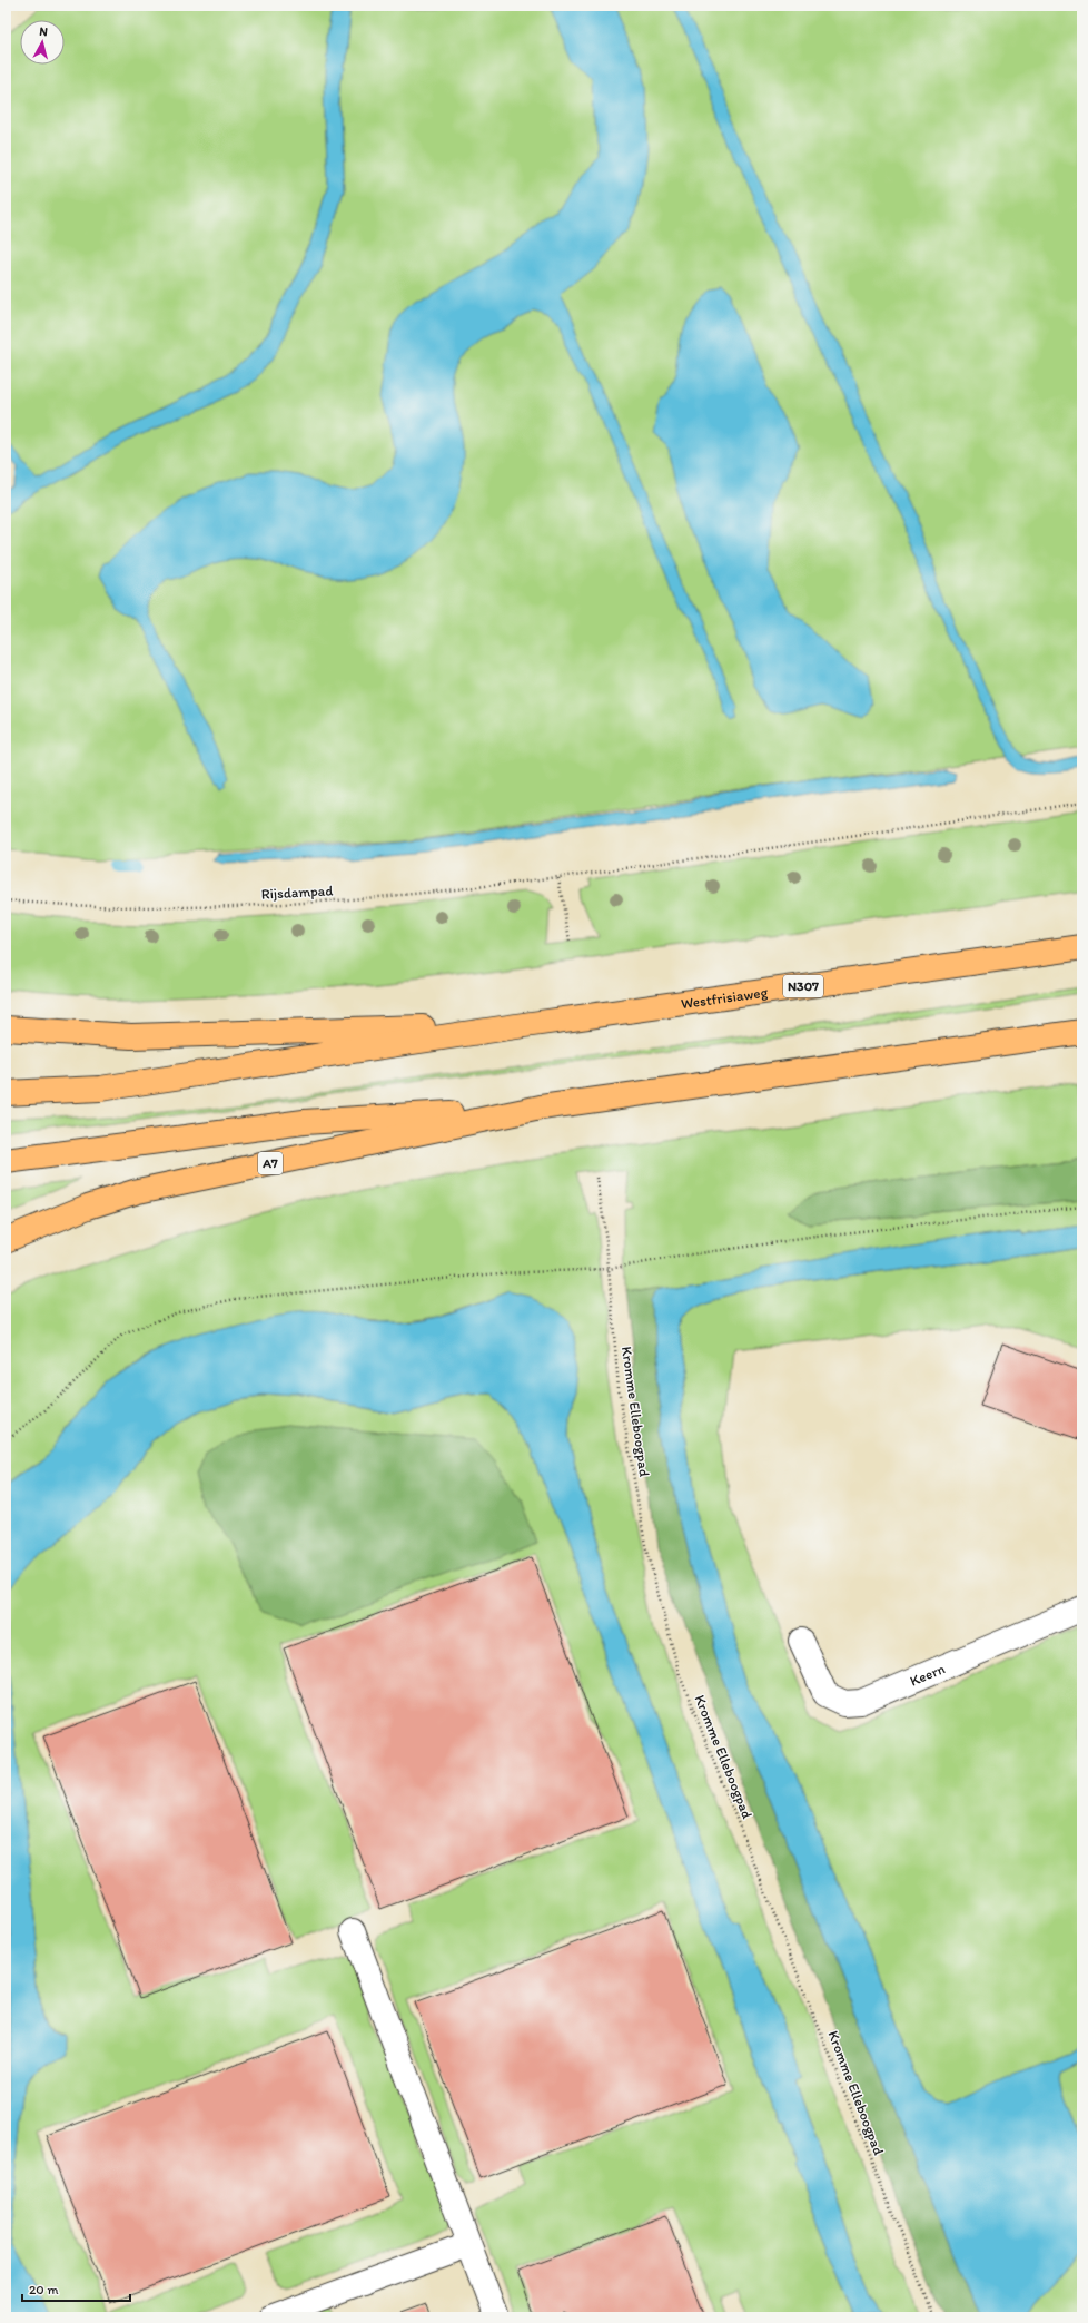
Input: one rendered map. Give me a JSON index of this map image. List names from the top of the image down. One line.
{"streets":{"highway":["N307","Westfrisiaweg","A7"],"lane":["Keern"],"path":["Rijsdampad","Kromme Elleboogpad"]},"scale_bar":"20 m","north":"top"}
